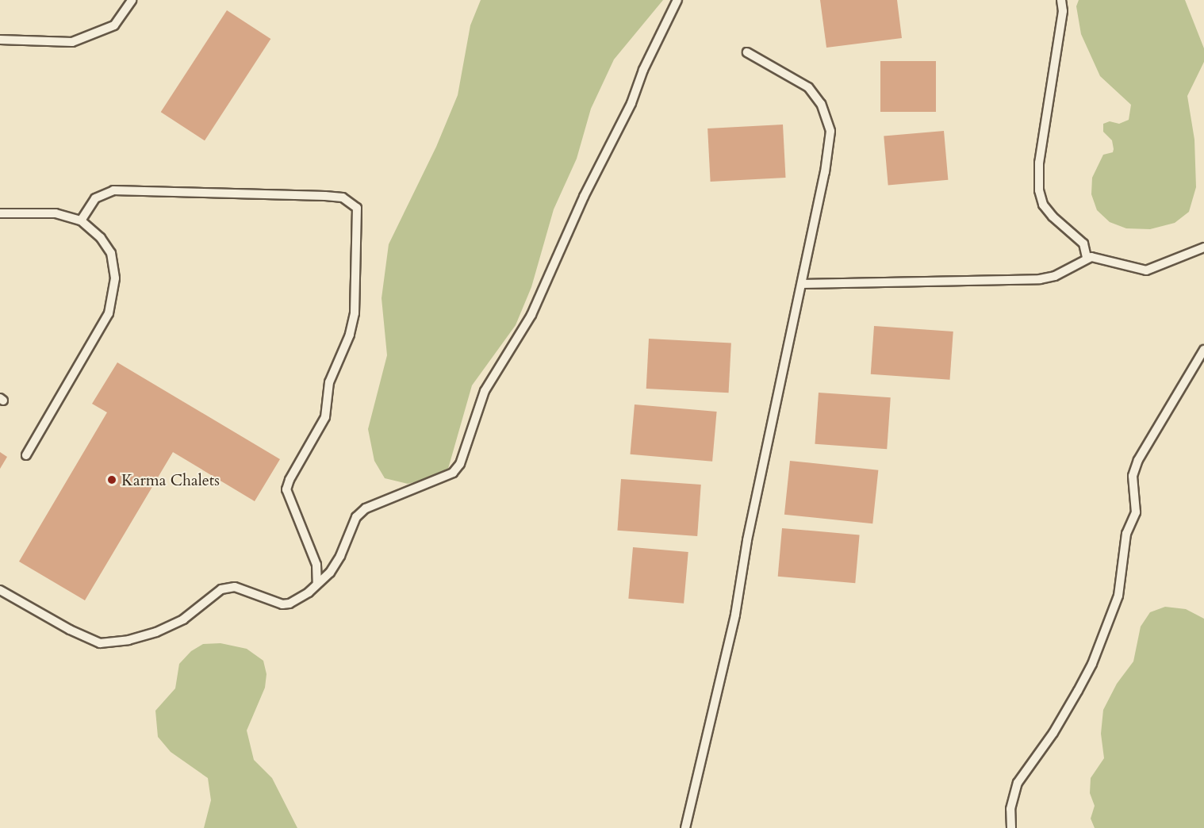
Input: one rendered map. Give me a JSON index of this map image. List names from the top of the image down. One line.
{"places":["Karma Chalets"]}
